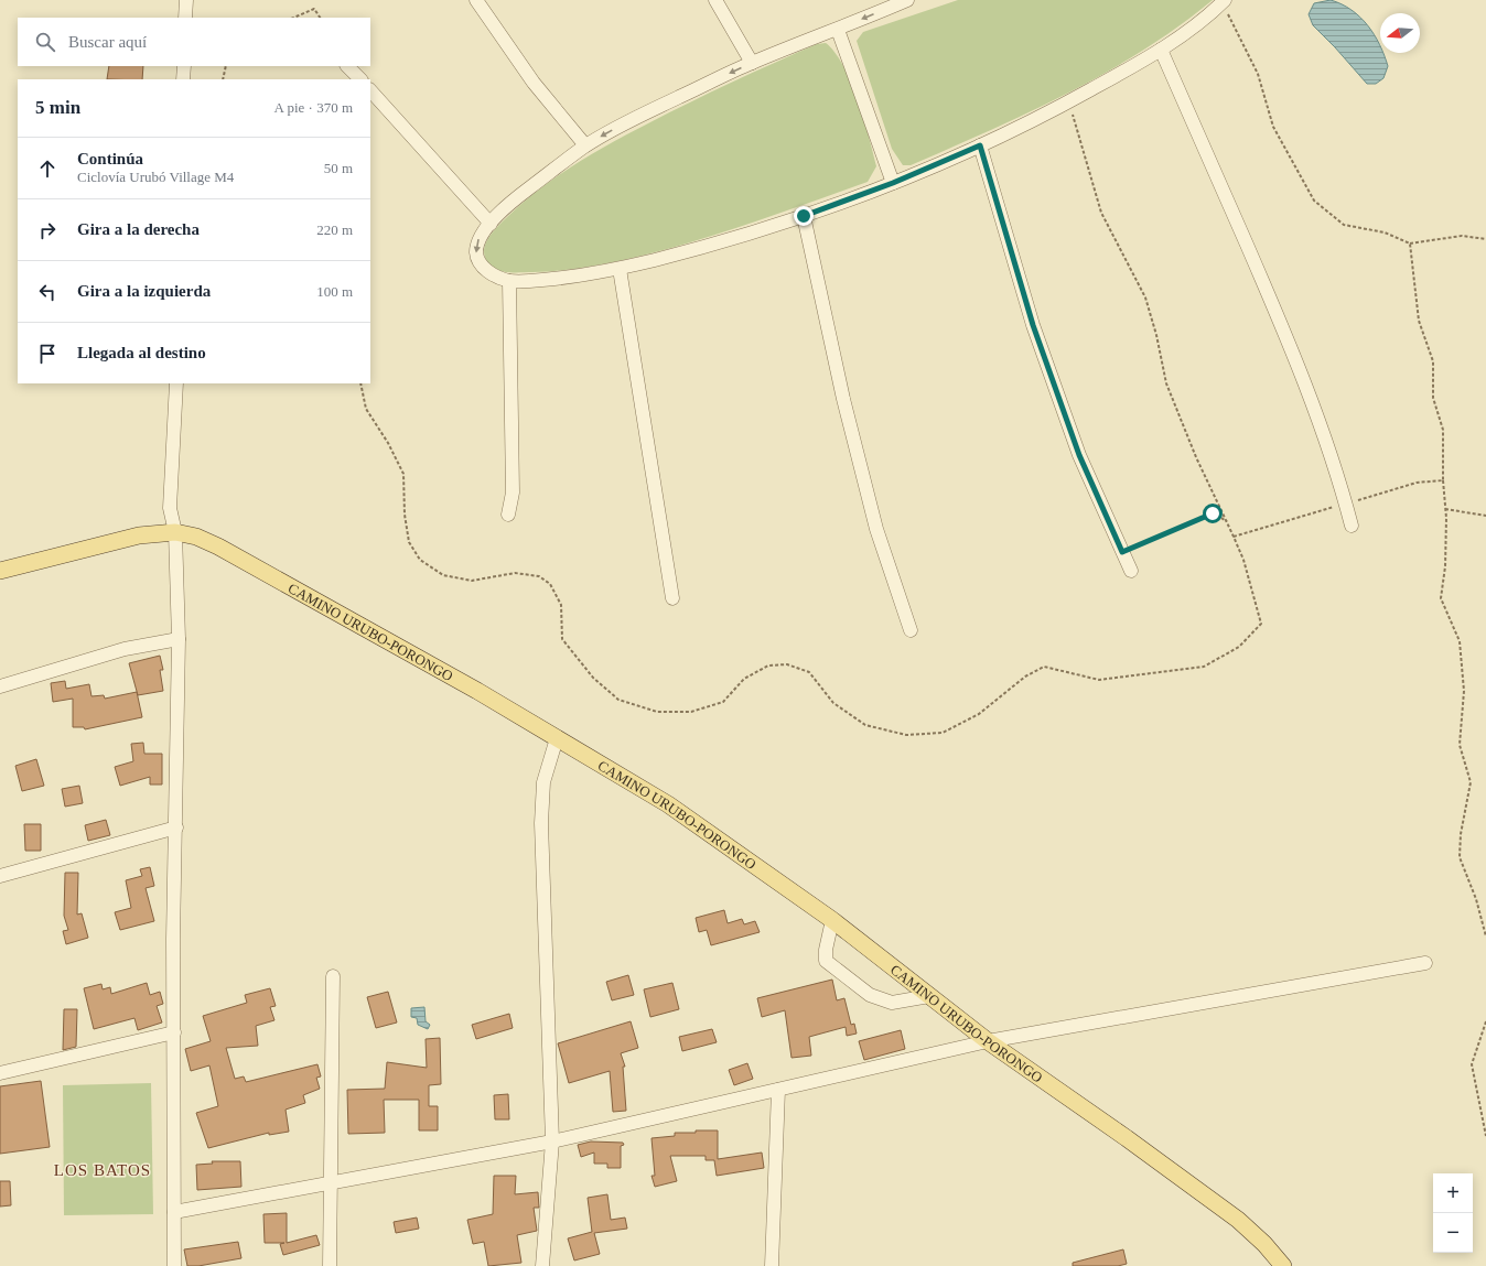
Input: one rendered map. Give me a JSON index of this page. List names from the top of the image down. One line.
{"streets":{"main road":["CAMINO URUBO-PORONGO"]},"districts":["LOS BATOS"],"north":"left","page":{"search":"Buscar aquí","heading":["5 min","A pie · 370 m"],"list":[["Continúa","Ciclovía Urubó Village M4","50 m"],["Gira a la derecha","220 m"],["Gira a la izquierda","100 m"],"Llegada al destino"],"map_buttons":["+","−"]}}
